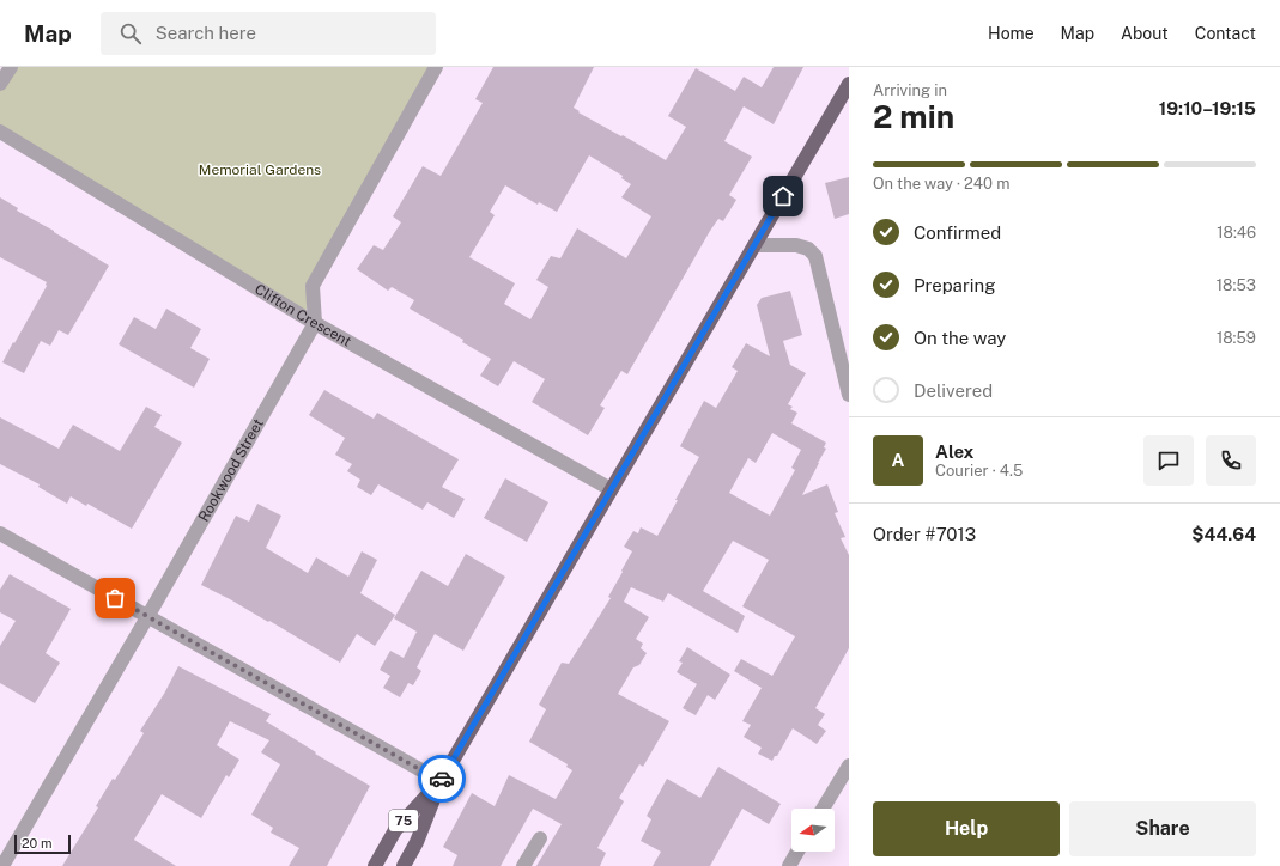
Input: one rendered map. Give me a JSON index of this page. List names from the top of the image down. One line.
{"streets":{"main road":["75"],"street":["Clifton Crescent","Rookwood Street"]},"crossings":[["Clifton Crescent","Rookwood Street"],["Clifton Crescent","75"]],"parks":["Memorial Gardens"],"scale_bar":"20 m","north":"left","page":{"header":"Map","search":"Search here","nav":["Home","Map","About","Contact"],"heading":["2 min","Arriving in","19:10–19:15"],"panel":["Alex","Courier · 4.5","Order #7013","$44.64"],"bar":"On the way · 240 m","list":[["Confirmed","18:46"],["Preparing","18:53"],["On the way","18:59"],"Delivered"],"round":"A","buttons":["Help","Share"],"scale":"20 m"}}
